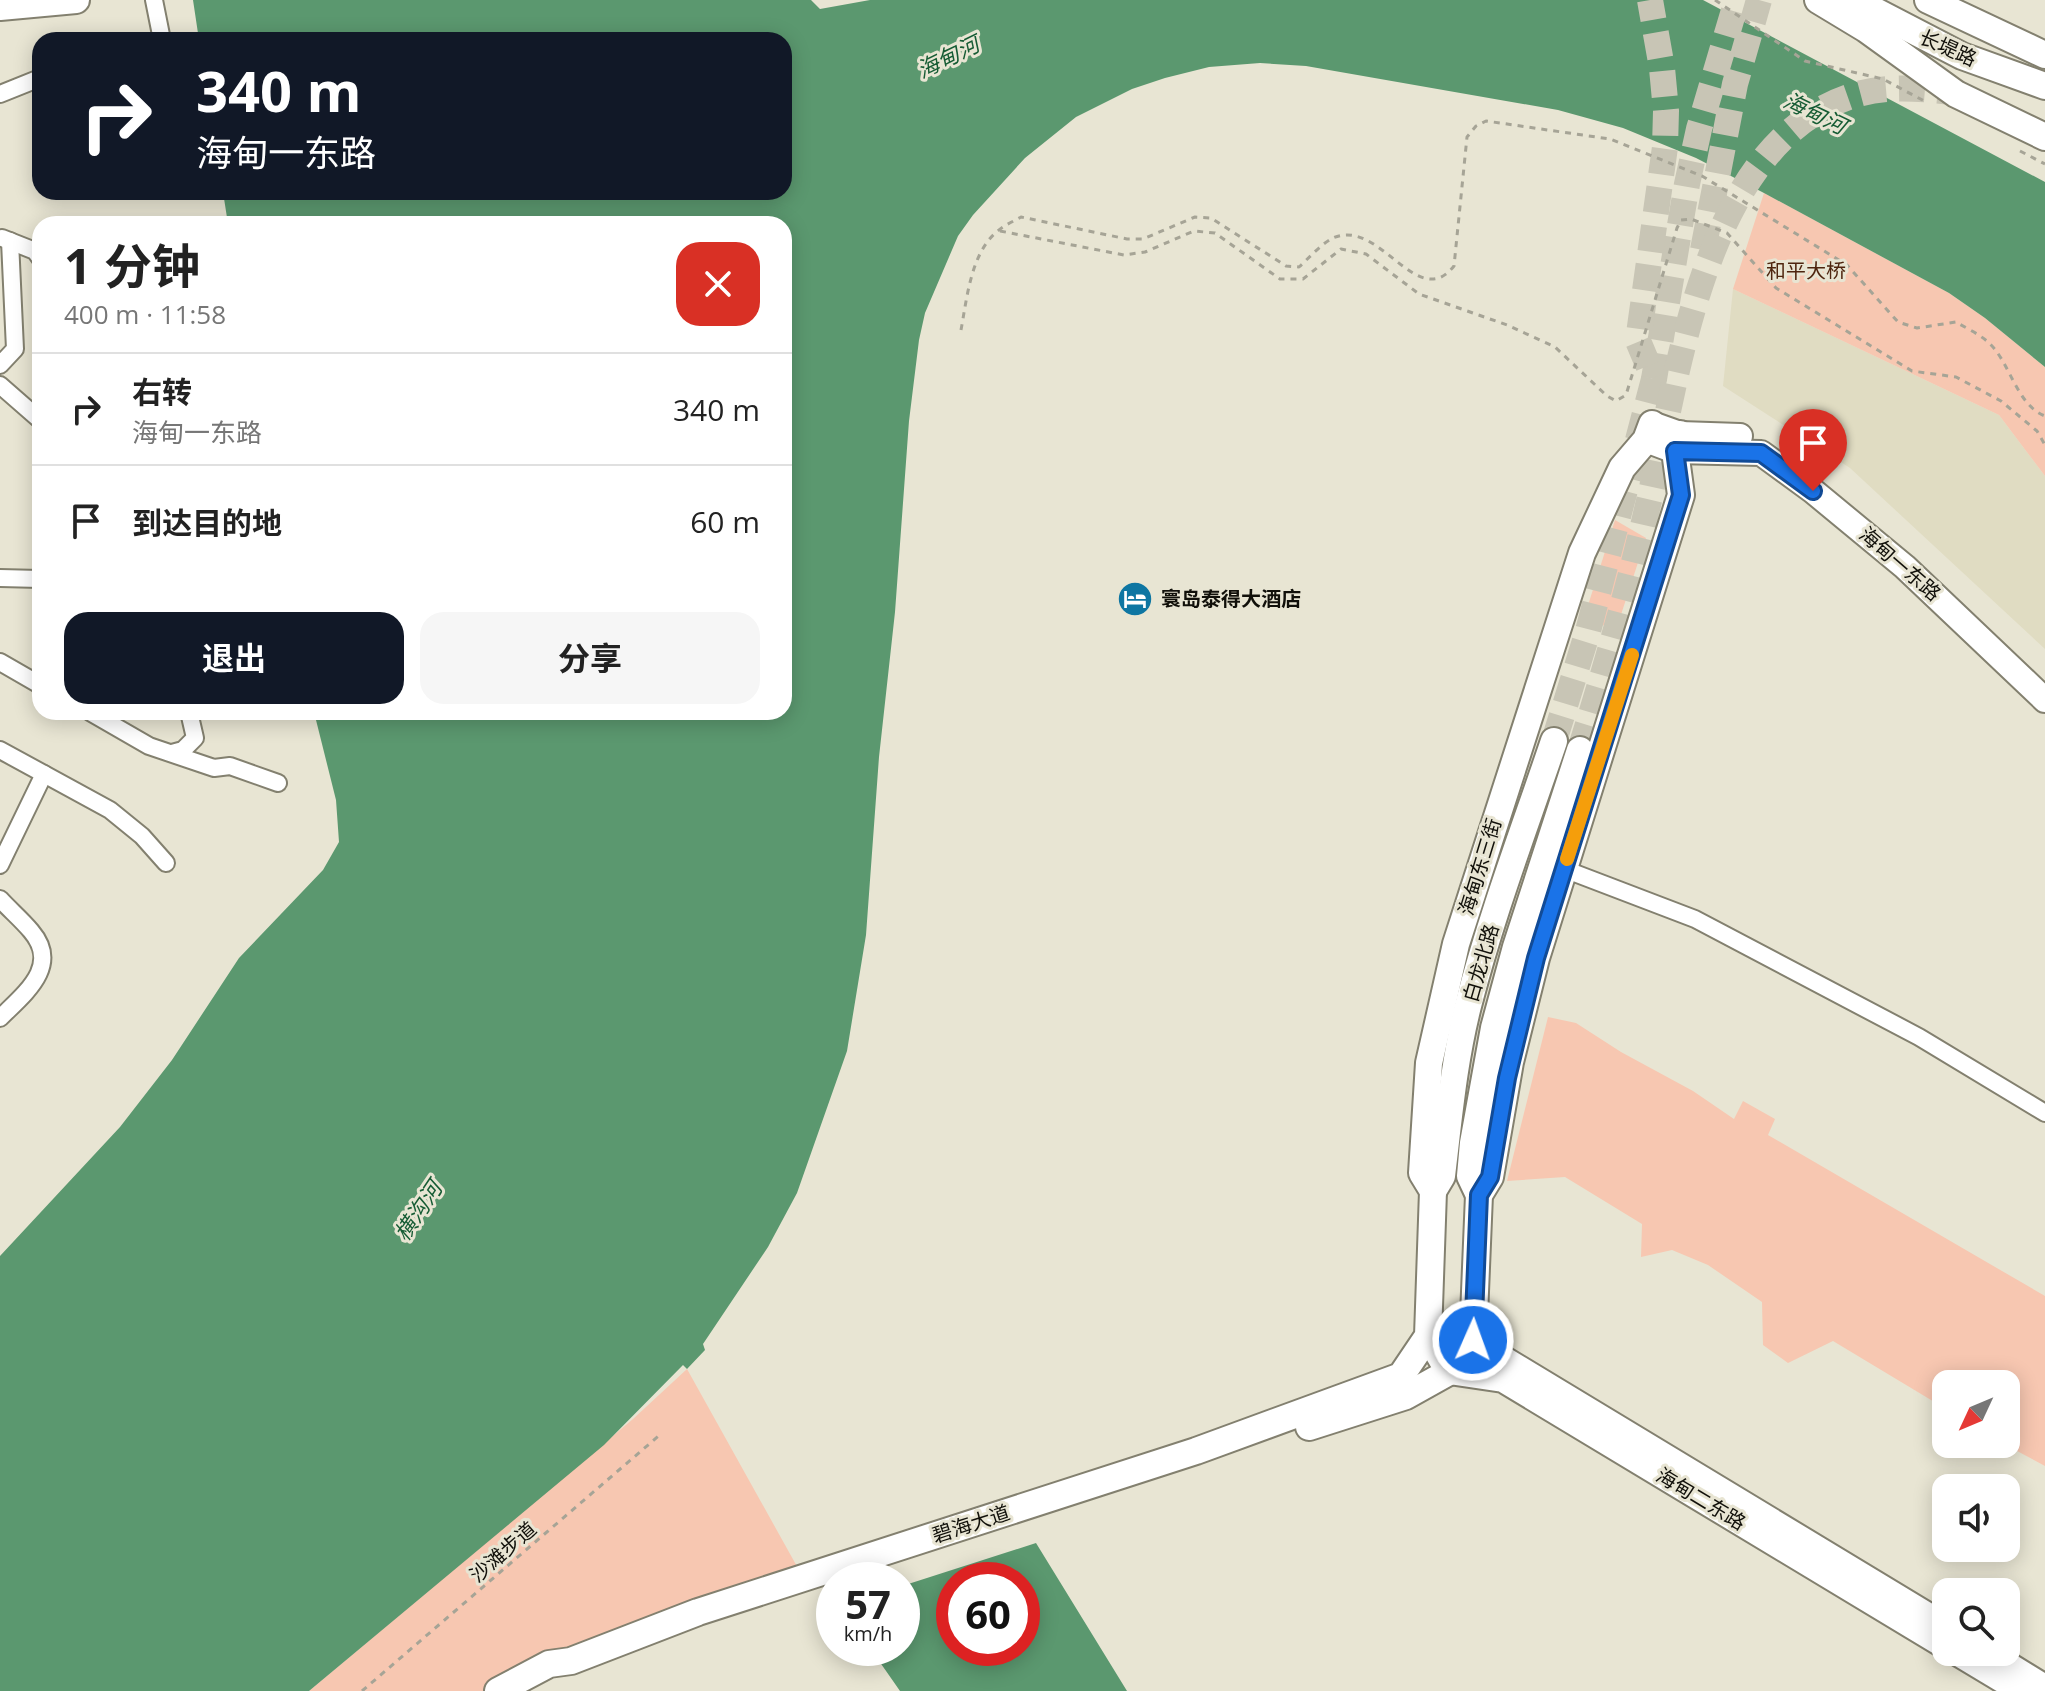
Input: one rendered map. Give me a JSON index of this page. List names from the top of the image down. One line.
{"streets":{"main road":["长堤路","海甸一东路","海甸东三街","白龙北路","海甸二东路","碧海大道"],"path":["沙滩步道"]},"crossings":[["海甸一东路","海甸东三街"],["海甸东三街","白龙北路"],["海甸东三街","碧海大道"],["海甸二东路","碧海大道"]],"water":["海甸河","横沟河"],"parks":["和平大桥"],"places":{"hotel":["寰岛泰得大酒店"]},"north":"bottom left","page":{"turn":["340 m","海甸一东路"],"heading":["1 分钟","400 m · 11:58"],"list":[{"name":"右转","note":"海甸一东路","value":"340 m"},{"name":"到达目的地","value":"60 m"}],"buttons":["退出","分享"],"speed":"57 km/h","limit":"60"}}
